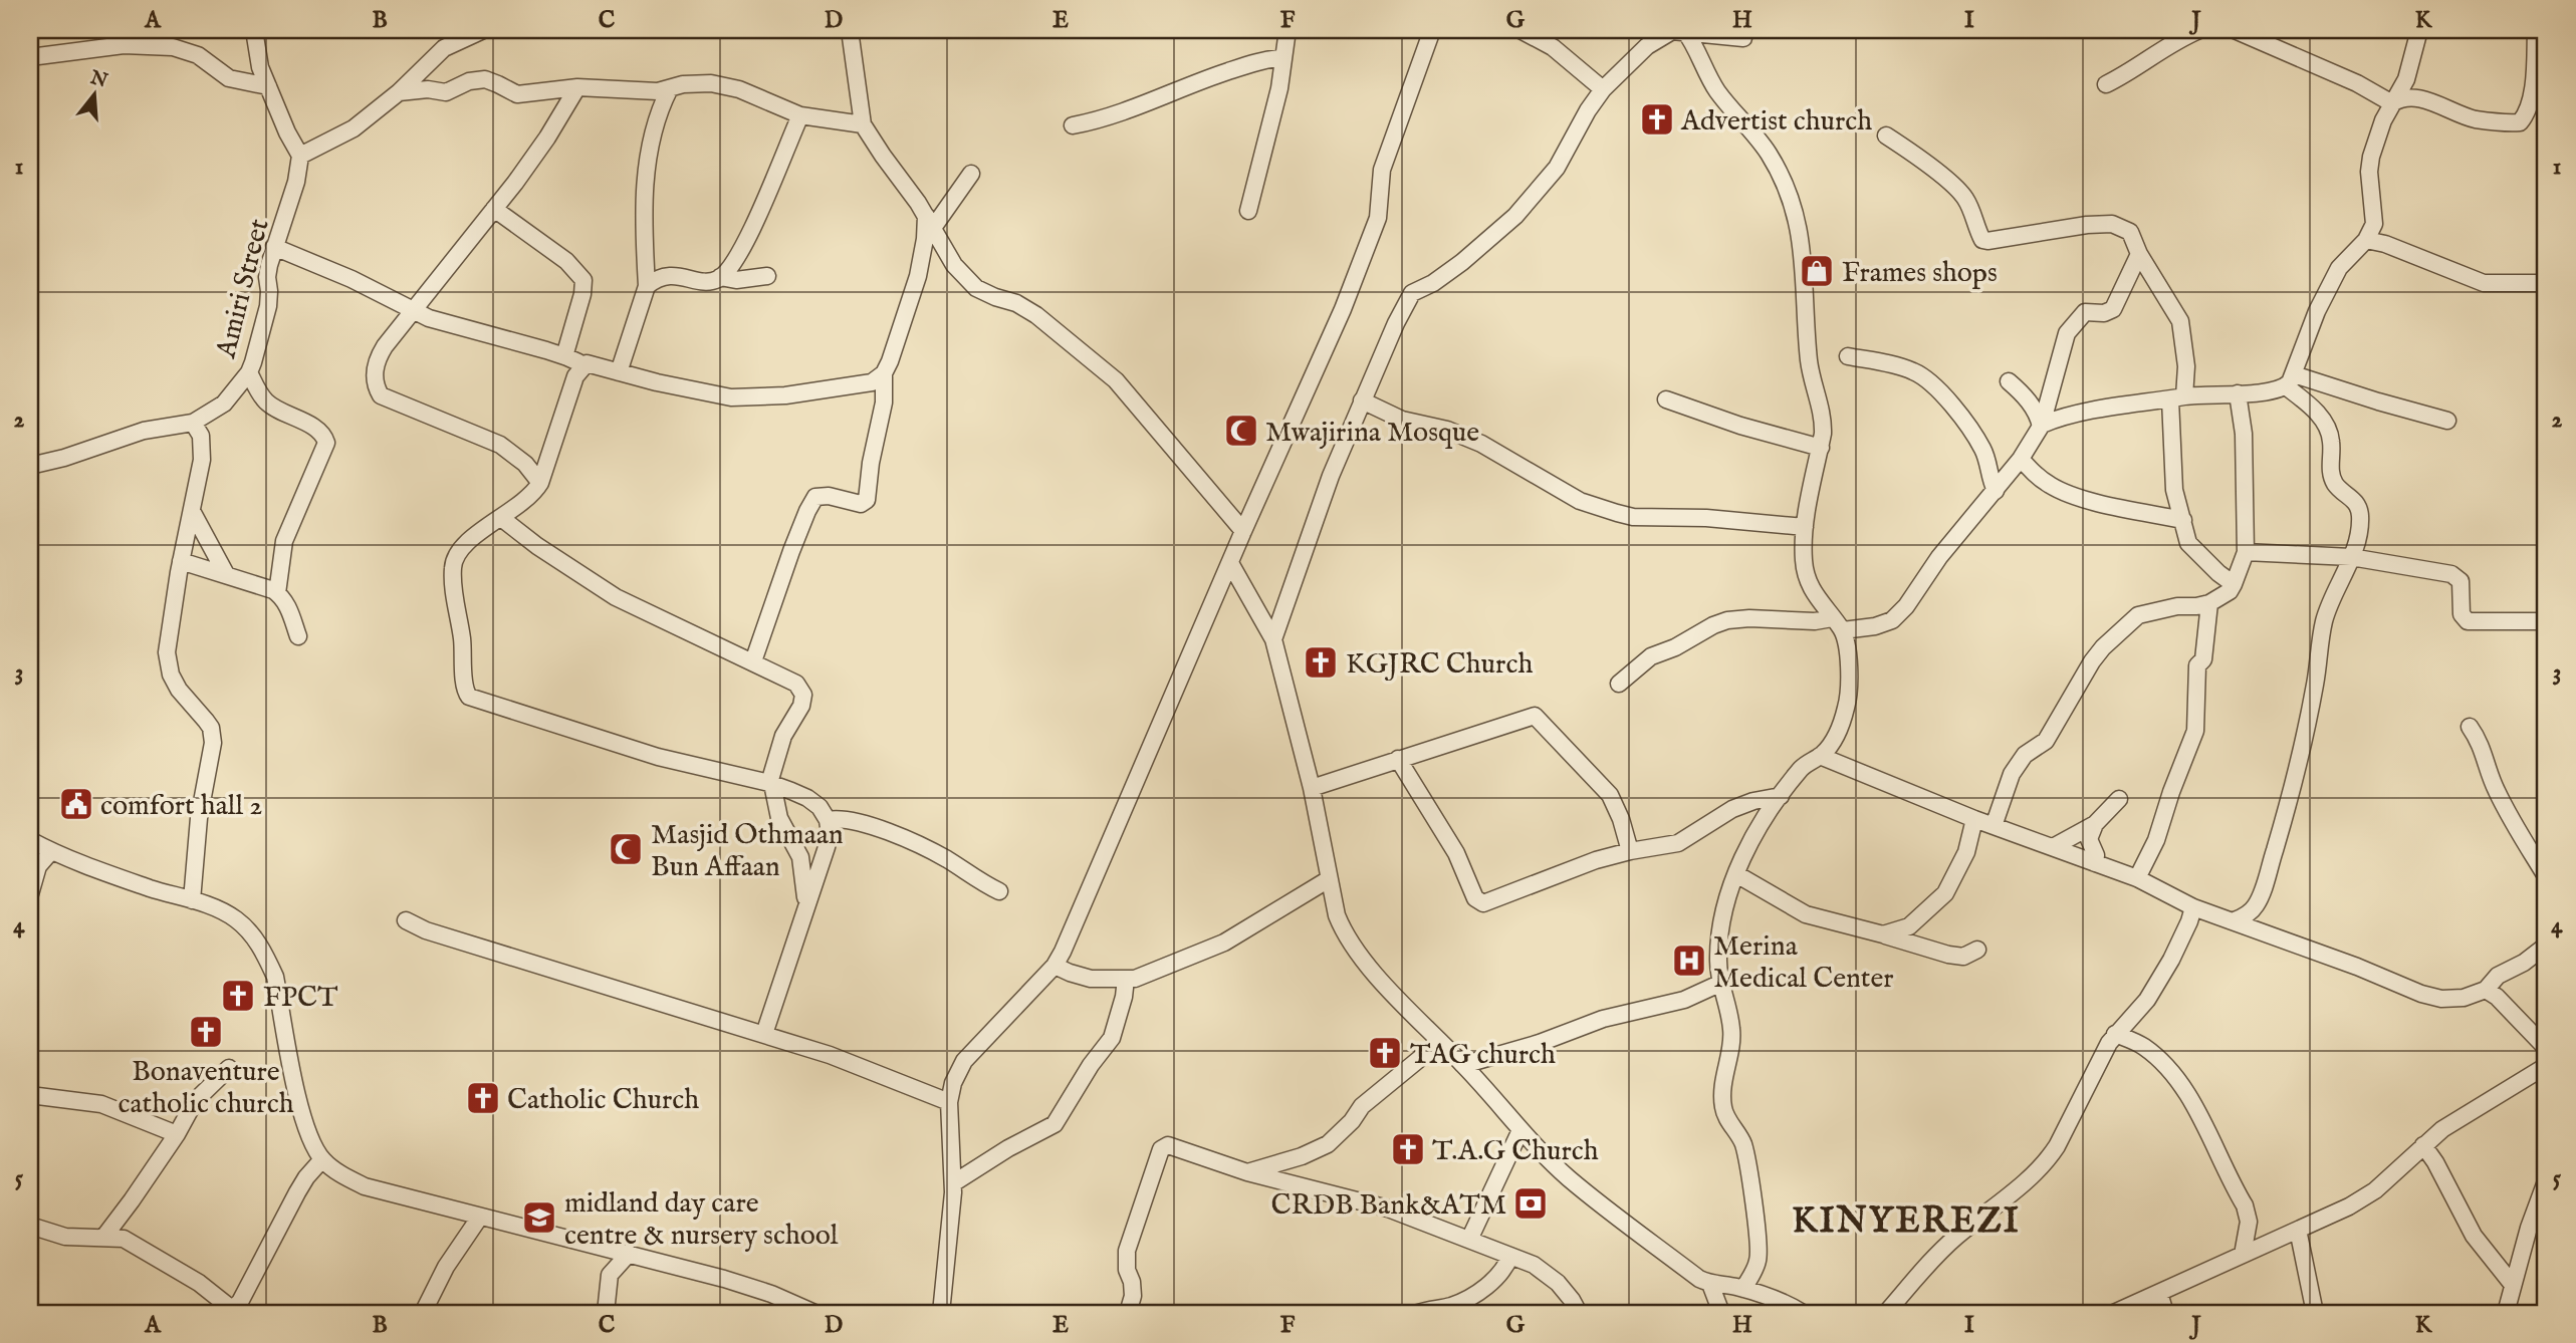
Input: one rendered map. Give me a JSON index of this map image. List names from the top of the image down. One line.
{"streets":{"street":["Amiri Street"]},"districts":["KINYEREZI"],"places":{"church":["Advertist church","KGJRC Church","FPCT","Bonaventure catholic church","TAG church","Catholic Church","T.A.G Church"],"shop":["Frames shops"],"mosque":["Mwajirina Mosque","Masjid Othmaan Bun Affaan"],"public building":["comfort hall 2"],"hospital":["Merina Medical Center"],"bank":["CRDB Bank&ATM"],"school or university":["midland day care centre & nursery school"]},"north":"top","grid":{"columns":["A","B","C","D","E","F","G","H","I","J","K"],"rows":["1","2","3","4","5"]}}
